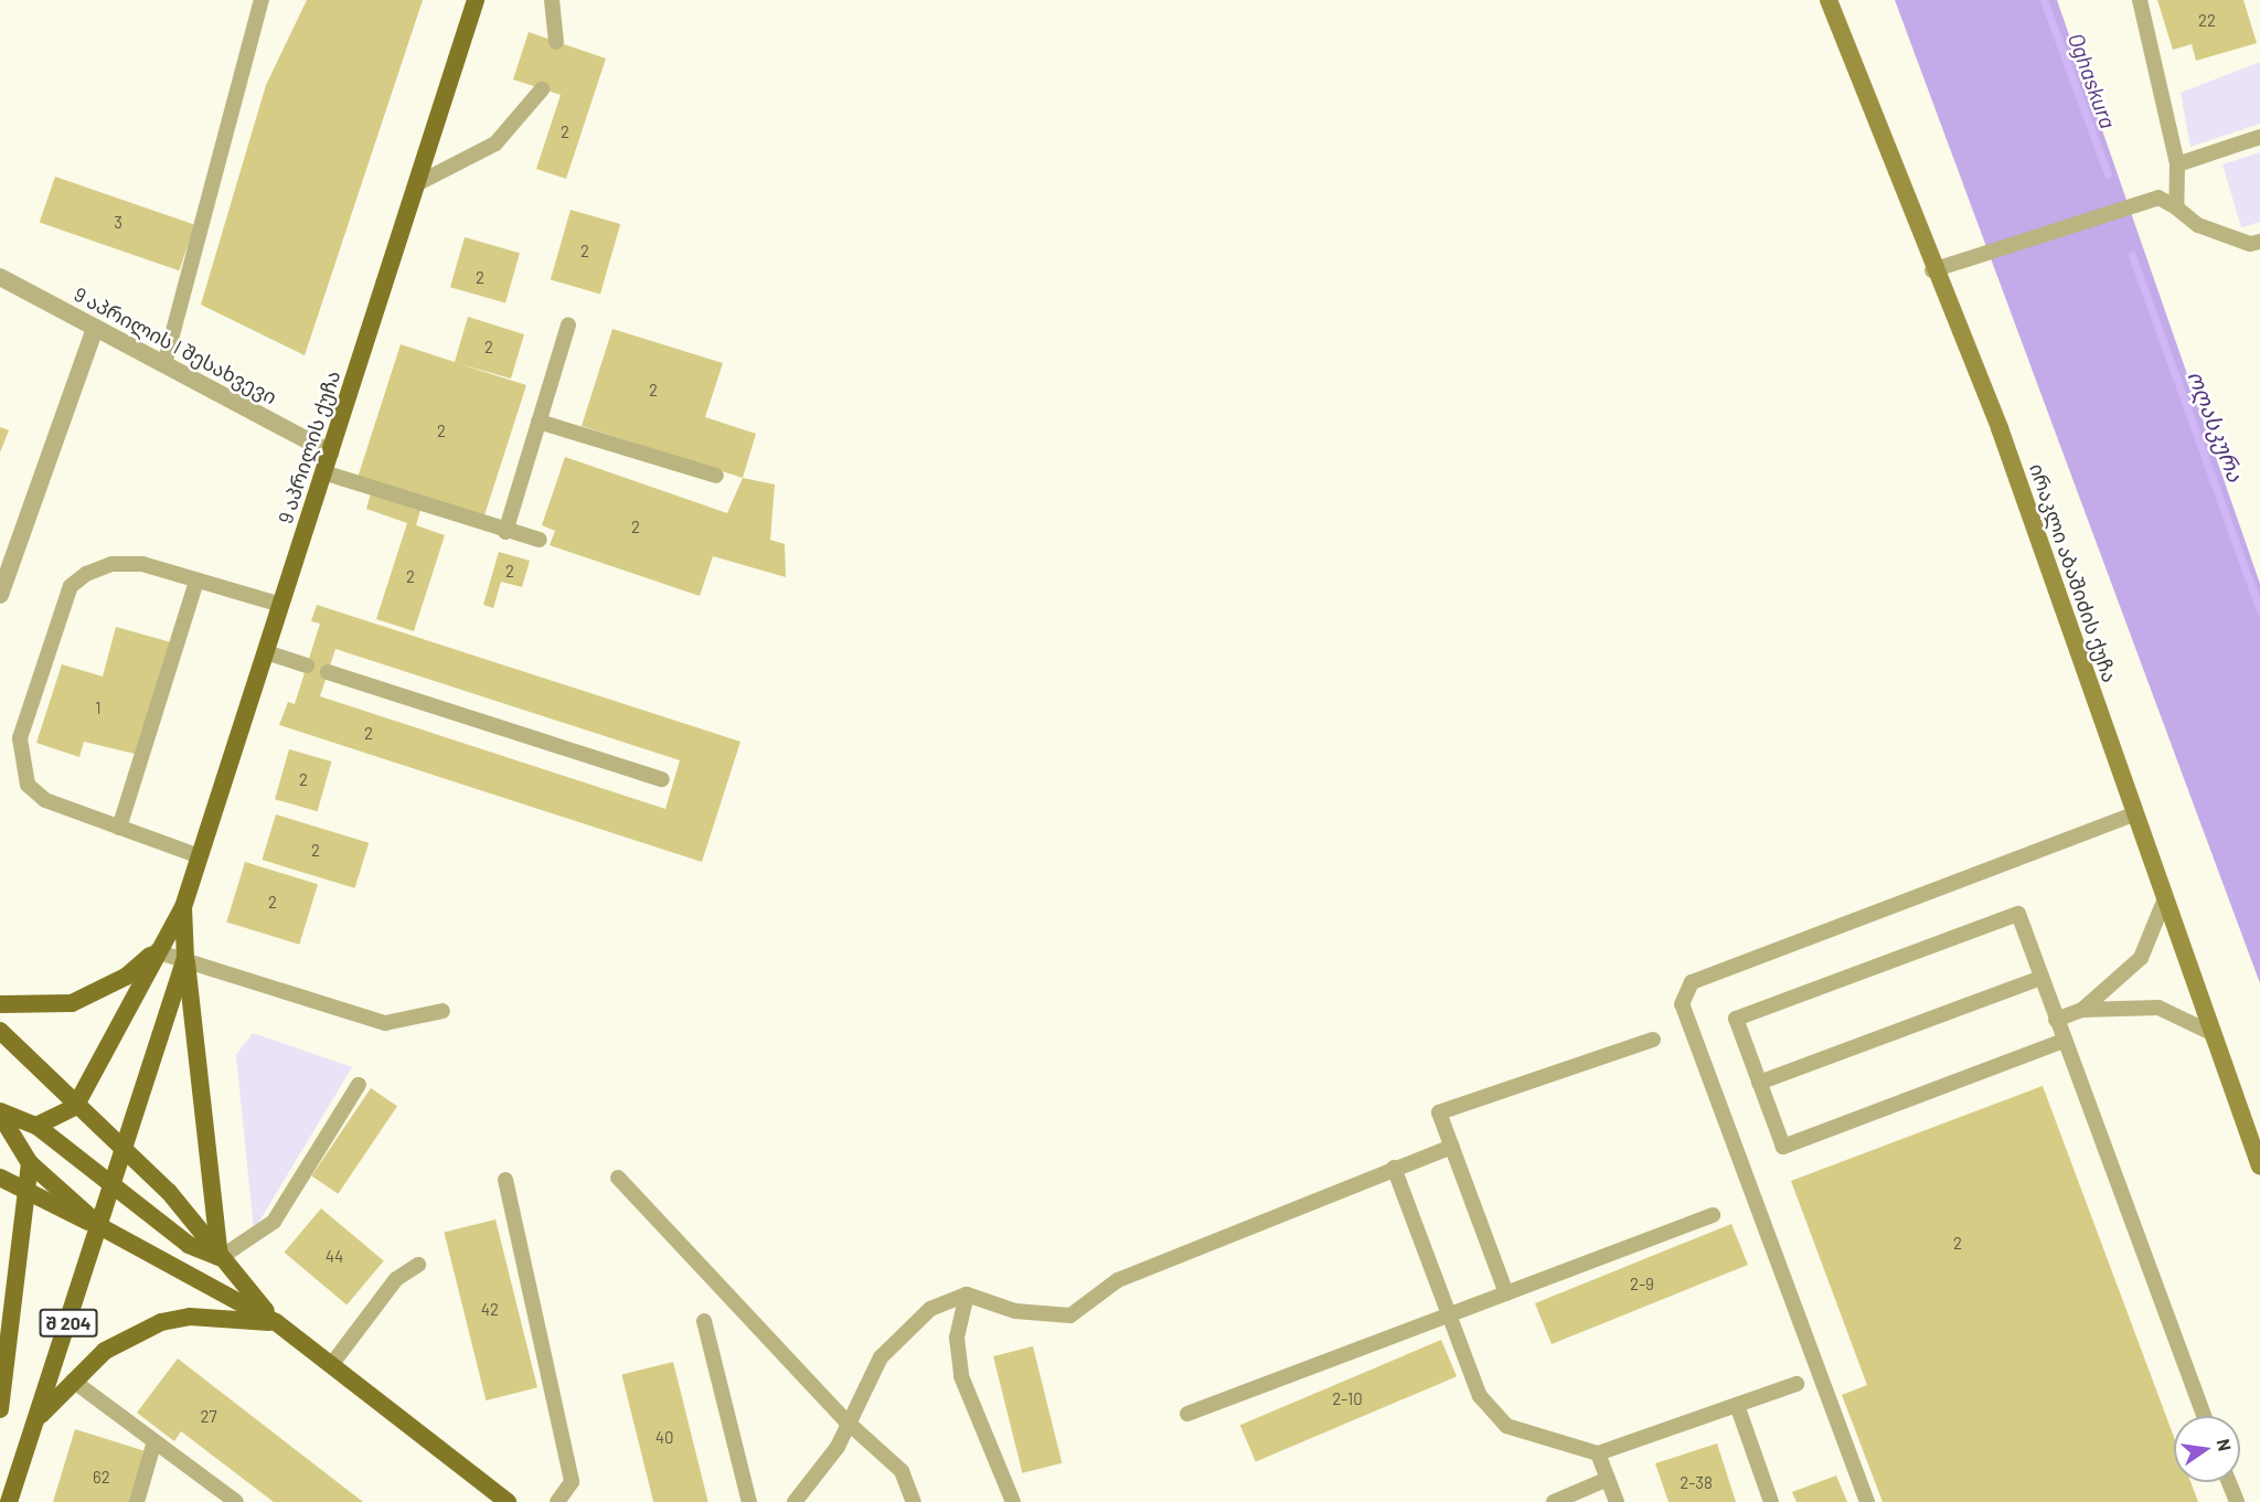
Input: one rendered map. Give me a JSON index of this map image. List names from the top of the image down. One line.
{"streets":{"main road":["9 აპრილის ქუჩა","ირაკლი აბაშიძის ქუჩა","შ 204"],"street":["9 აპრილის I შესახვევი"]},"crossings":[["9 აპრილის I შესახვევი","9 აპრილის ქუჩა"]],"water":["Oghaskura","ოღასკურა"],"house_numbers":["22","2","3","2","2","2","2","2","2","2","2","1","2","2","2","2","2","44","2-9","42","2-10","27","40","62","2-38"],"north":"right"}
